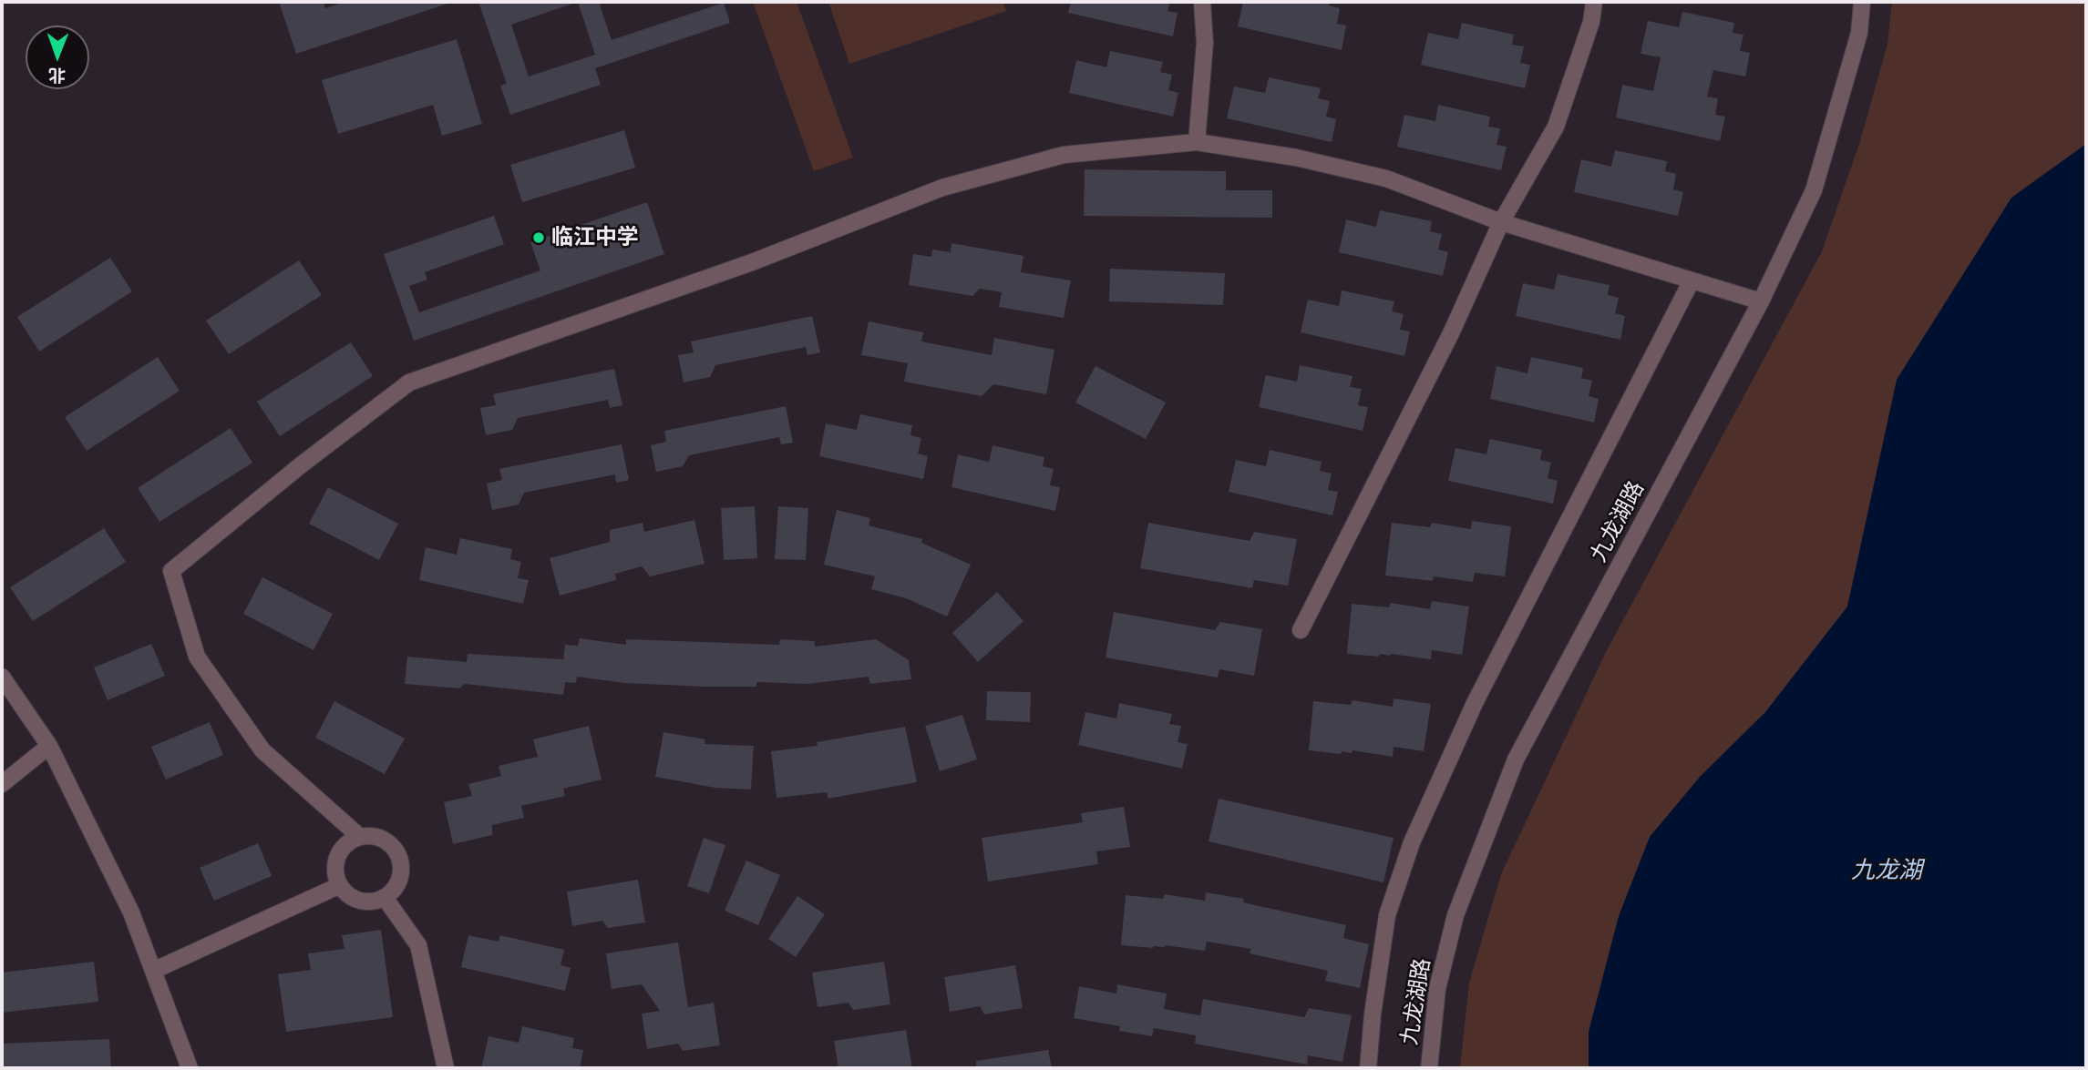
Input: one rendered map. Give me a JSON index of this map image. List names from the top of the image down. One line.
{"streets":{"street":["九龙湖路"]},"water":["九龙湖"],"places":["临江中学"],"north":"bottom"}
